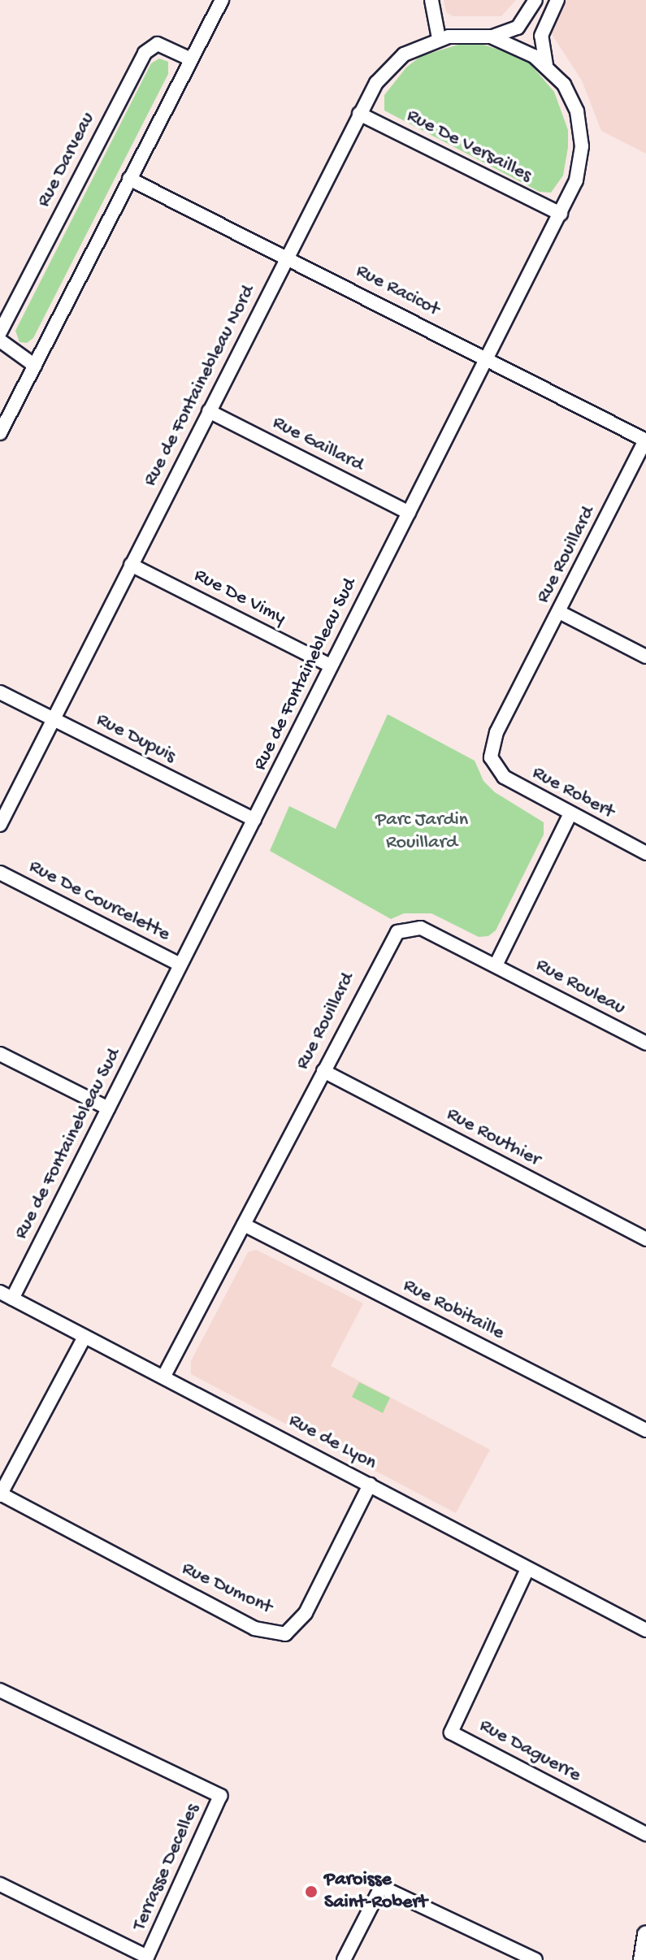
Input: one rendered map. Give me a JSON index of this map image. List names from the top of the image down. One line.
{"streets":{"street":["Rue De Versailles","Rue Darveau","Rue Racicot","Rue de Fontainebleau Nord","Rue Gaillard","Rue Rouillard","Rue De Vimy","Rue de Fontainebleau Sud","Rue Dupuis","Rue Robert","Rue De Courcelette","Rue Rouleau","Rue Routhier","Rue Robitaille","Rue de Lyon","Rue Dumont","Rue Daguerre","Terrasse Decelles"]},"crossings":[["Rue De Versailles","Rue de Fontainebleau Nord"],["Rue De Versailles","Rue de Fontainebleau Sud"],["Rue Racicot","Rue de Fontainebleau Nord"],["Rue Racicot","Rue Rouillard"],["Rue Racicot","Rue de Fontainebleau Sud"],["Rue de Fontainebleau Nord","Rue Gaillard"],["Rue de Fontainebleau Nord","Rue De Vimy"],["Rue de Fontainebleau Nord","Rue de Fontainebleau Sud"],["Rue de Fontainebleau Nord","Rue Dupuis"],["Rue Gaillard","Rue de Fontainebleau Sud"],["Rue Rouillard","Rue Robert"],["Rue Rouillard","Rue Rouleau"],["Rue Rouillard","Rue Routhier"],["Rue Rouillard","Rue Robitaille"],["Rue Rouillard","Rue de Lyon"],["Rue De Vimy","Rue de Fontainebleau Sud"],["Rue de Fontainebleau Sud","Rue Dupuis"],["Rue de Fontainebleau Sud","Rue De Courcelette"],["Rue de Fontainebleau Sud","Rue de Lyon"],["Rue de Lyon","Rue Dumont"],["Rue de Lyon","Rue Daguerre"]],"parks":["Parc Jardin Rouillard"],"places":["Paroisse Saint-Robert"]}
